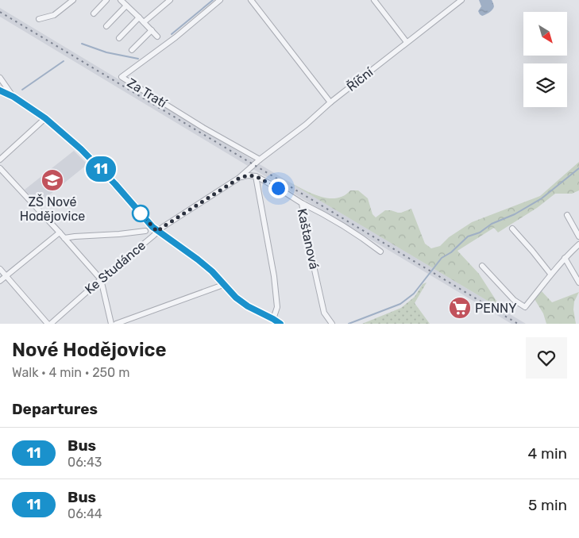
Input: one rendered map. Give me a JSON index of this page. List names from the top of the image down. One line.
{"streets":{"street":["Říční","Za Tratí","Kaštanová","Ke Studánce"]},"crossings":[["Říční","Za Tratí"],["Říční","Ke Studánce"],["Za Tratí","Ke Studánce"]],"places":{"school or university":["ZŠ Nové Hodějovice"],"supermarket":["PENNY"]},"lines":["bus line 11"],"north":"bottom right","page":{"on_map":"11","heading":[["Nové Hodějovice","Walk · 4 min · 250 m"],"Departures"],"list":[{"mark":"11","name":"Bus","note":"06:43","value":"4 min"},{"mark":"11","name":"Bus","note":"06:44","value":"5 min"}]}}
